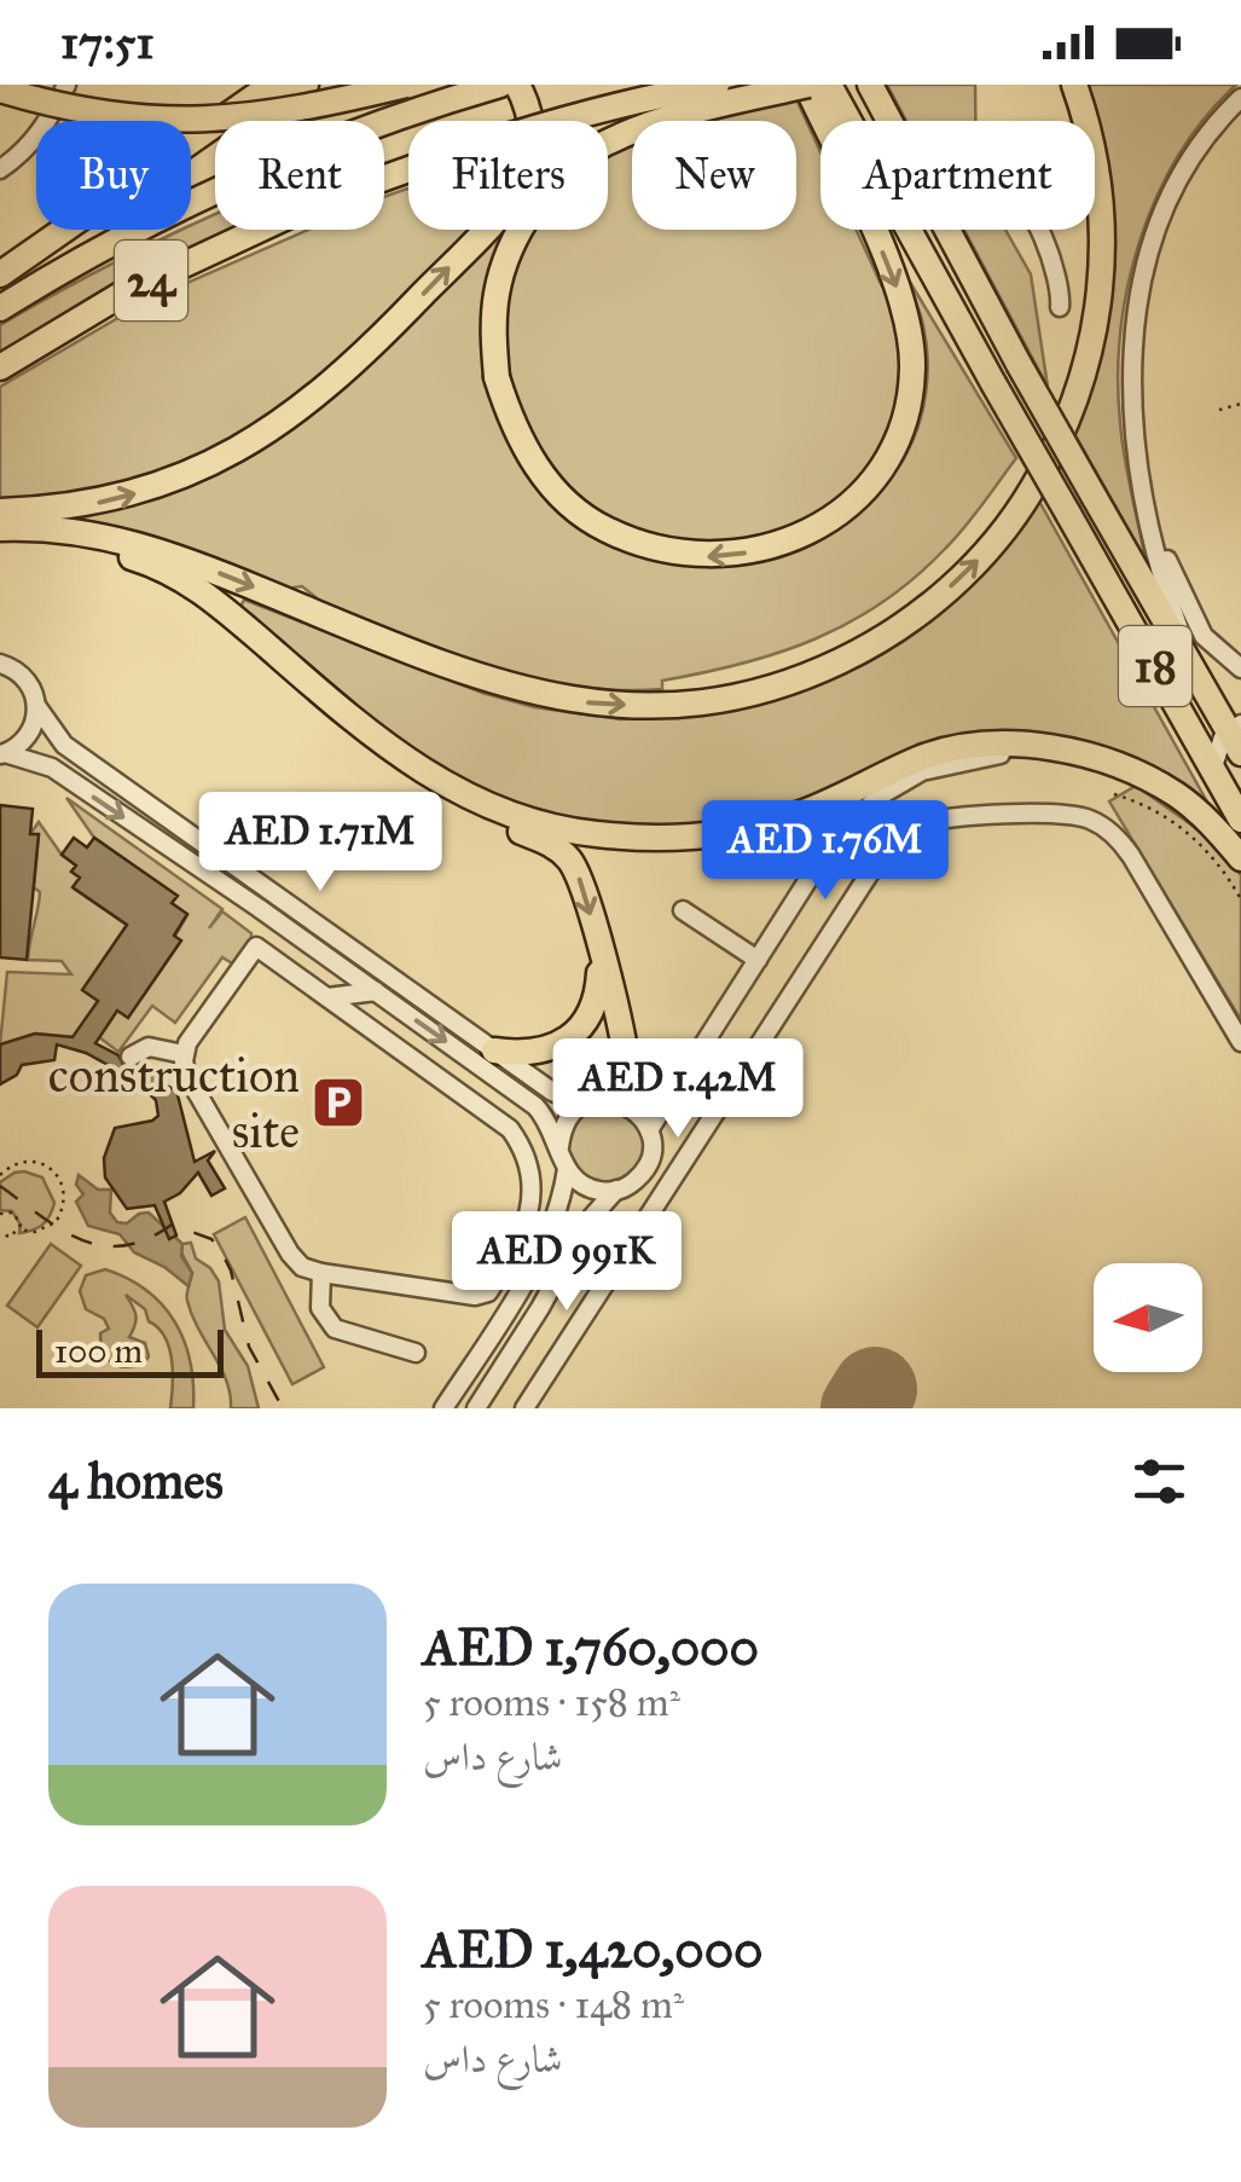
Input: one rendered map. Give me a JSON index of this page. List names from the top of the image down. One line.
{"streets":{"highway":["24","18"]},"places":{"parking":["construction site"]},"scale_bar":"100 m","north":"left","page":{"status":"17:51","chip":["Buy","Rent","Filters","New","Apartment"],"price":["AED 1.71M","AED 1.76M","AED 1.42M","AED 991K"],"scale":"100 m","heading":"4 homes","list":[{"name":"AED 1,760,000","note":"5 rooms · 158 m² · شارع داس"},{"name":"AED 1,420,000","note":"5 rooms · 148 m² · شارع داس"}]}}
